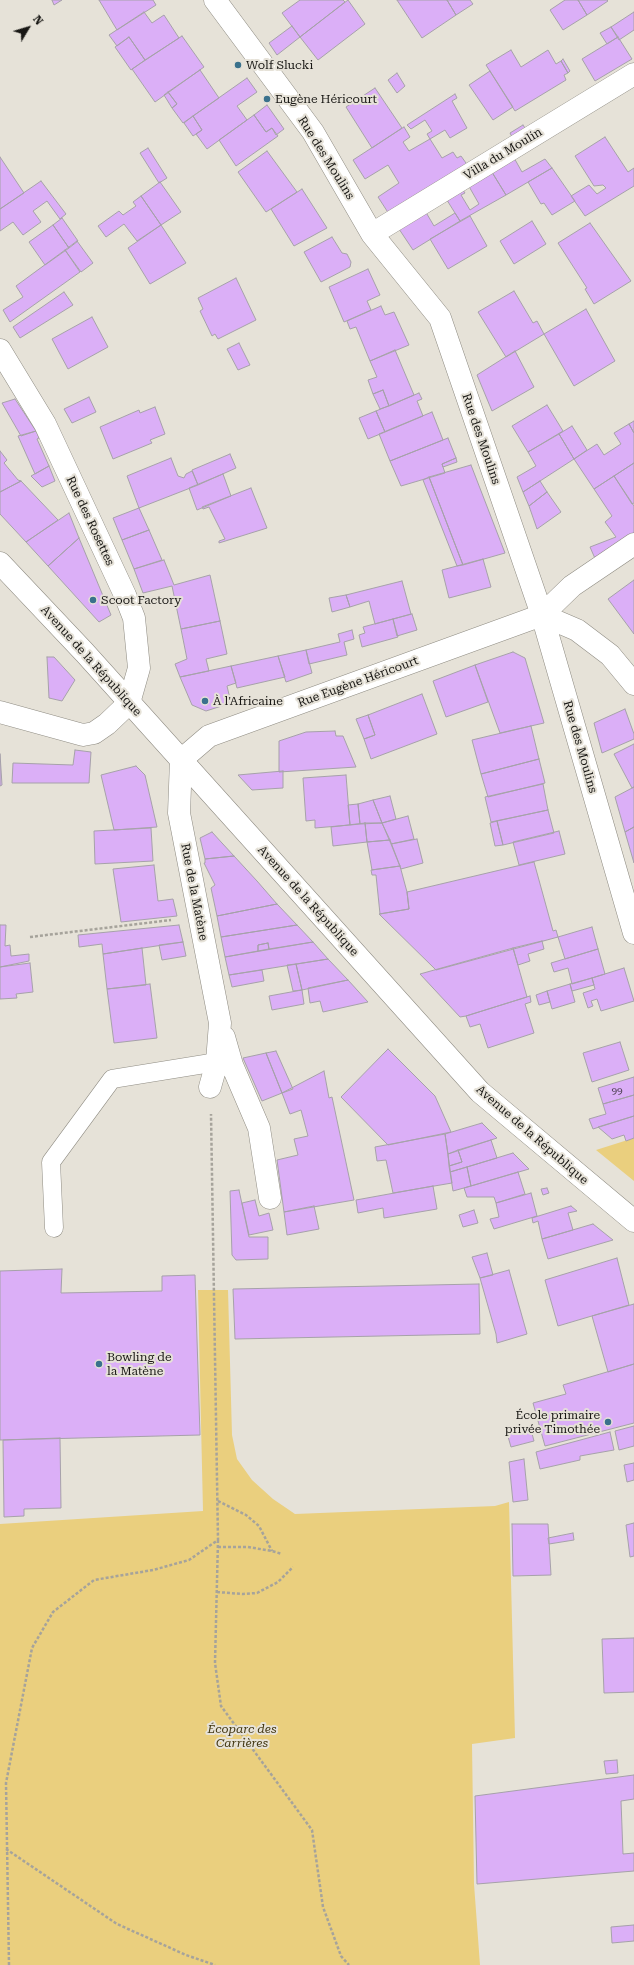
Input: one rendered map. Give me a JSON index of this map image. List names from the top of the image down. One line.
{"streets":{"street":["Villa du Moulin","Rue des Moulins","Rue des Rosettes","Avenue de la République","Rue Eugène Héricourt","Rue de la Matène"]},"crossings":[["Villa du Moulin","Rue des Moulins"],["Rue des Moulins","Rue Eugène Héricourt"],["Rue des Rosettes","Avenue de la République"],["Avenue de la République","Rue Eugène Héricourt"],["Avenue de la République","Rue de la Matène"],["Rue Eugène Héricourt","Rue de la Matène"]],"parks":["Écoparc des Carrières"],"places":["Wolf Slucki","Eugène Héricourt","Scoot Factory","À l'Africaine","Bowling de la Matène","École primaire privée Timothée"],"house_numbers":["99"],"north":"top right"}
